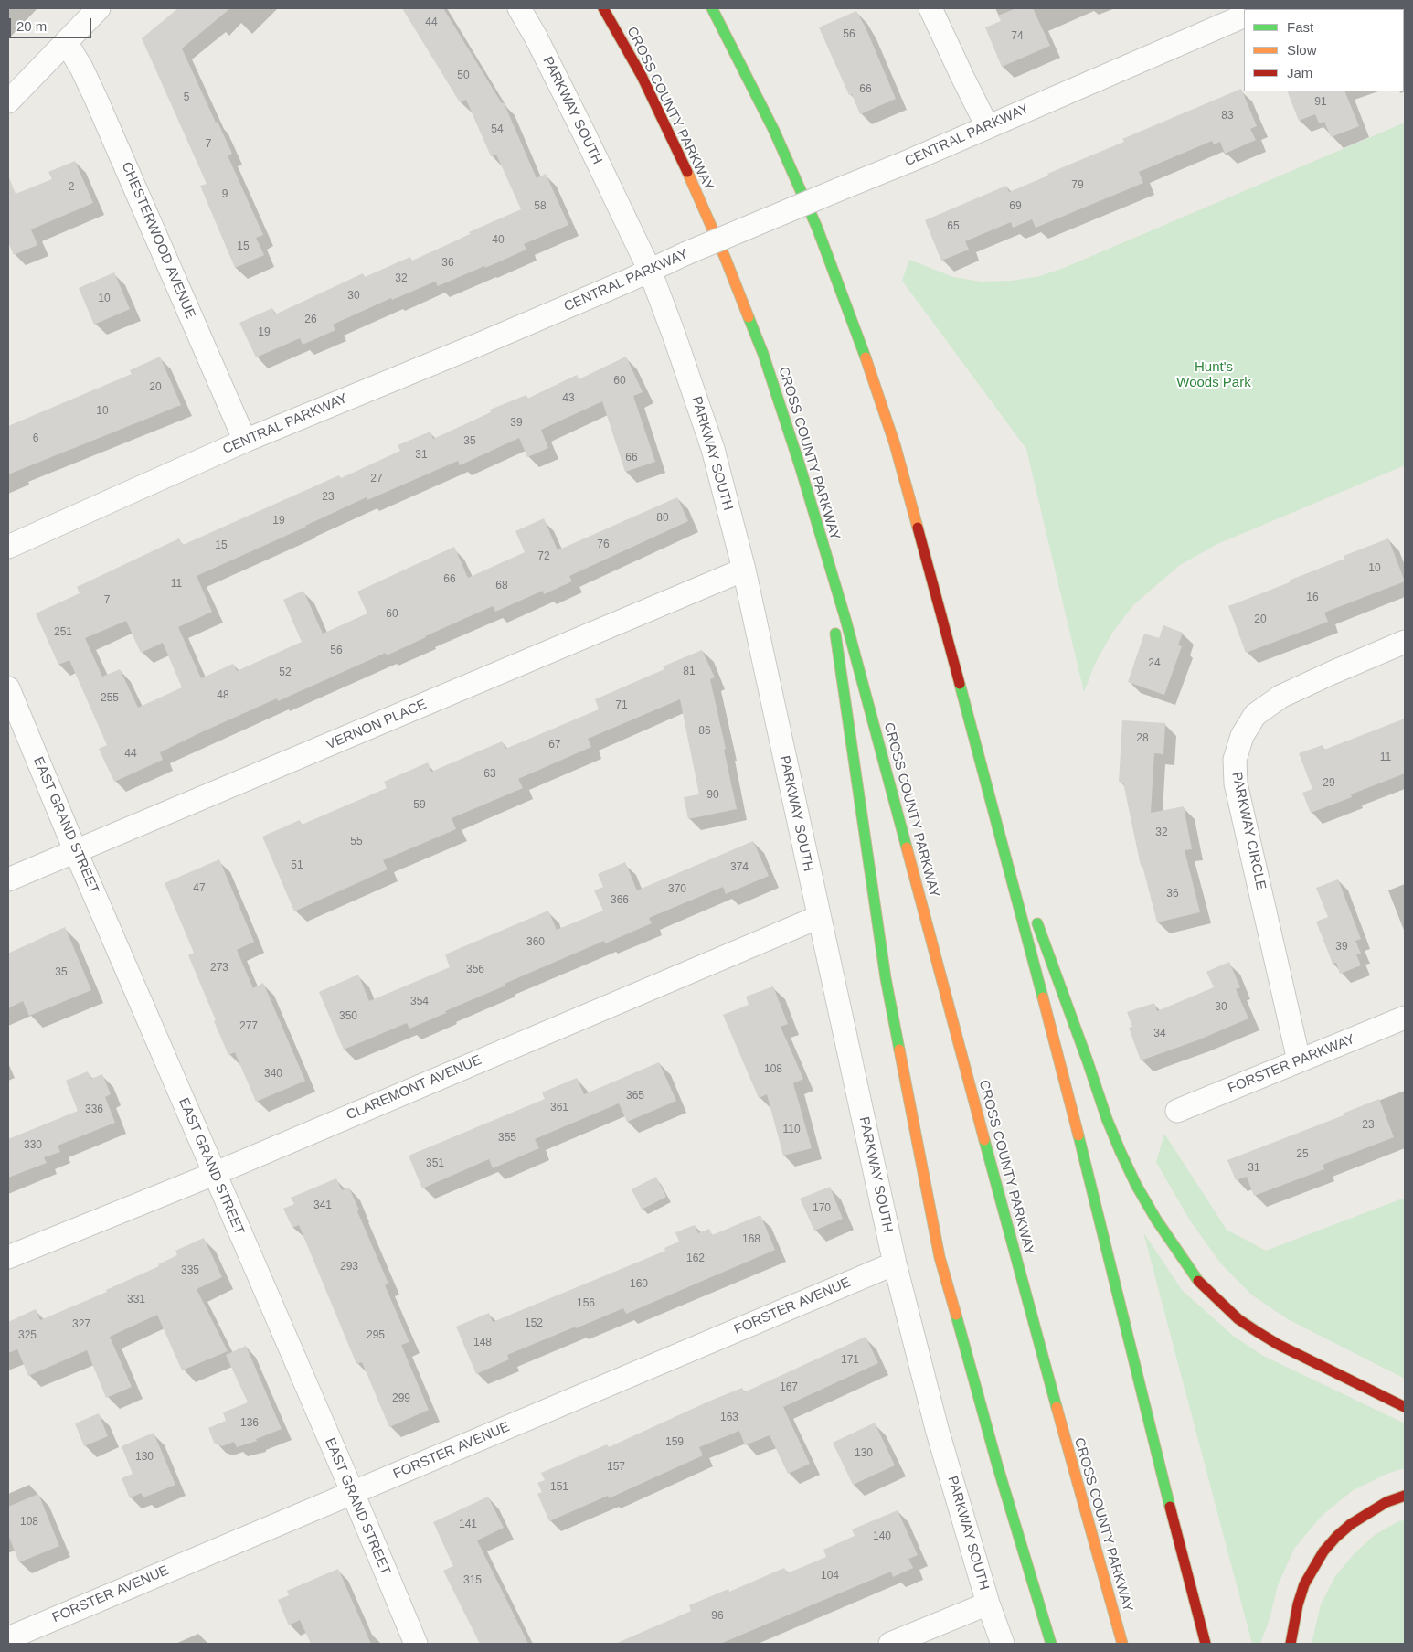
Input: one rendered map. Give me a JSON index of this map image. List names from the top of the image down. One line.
{"streets":{"highway":["CROSS COUNTY PARKWAY"],"street":["PARKWAY SOUTH","CENTRAL PARKWAY","CHESTERWOOD AVENUE","VERNON PLACE","EAST GRAND STREET","PARKWAY CIRCLE","FORSTER PARKWAY","CLAREMONT AVENUE","FORSTER AVENUE"]},"crossings":[["PARKWAY SOUTH","CENTRAL PARKWAY"],["PARKWAY SOUTH","VERNON PLACE"],["PARKWAY SOUTH","CLAREMONT AVENUE"],["PARKWAY SOUTH","FORSTER AVENUE"],["CENTRAL PARKWAY","CHESTERWOOD AVENUE"],["VERNON PLACE","EAST GRAND STREET"],["EAST GRAND STREET","CLAREMONT AVENUE"],["EAST GRAND STREET","FORSTER AVENUE"],["PARKWAY CIRCLE","FORSTER PARKWAY"]],"parks":["Hunt's Woods Park"],"house_numbers":["44","56","74","50","66","5","91","83","54","7","79","2","9","58","69","65","40","15","36","32","30","10","26","19","60","20","43","10","39","6","35","31","66","27","23","80","19","76","15","72","10","66","11","68","16","7","60","20","251","56","24","81","52","48","255","71","86","28","67","44","11","63","29","90","59","32","55","51","374","47","370","36","366","360","39","273","356","35","354","30","350","277","34","108","340","365","361","336","23","110","355","330","25","351","31","341","170","168","162","293","335","160","331","156","152","327","325","295","148","171","167","299","163","136","159","130","130","157","151","108","141","140","104","315","96"],"legend":["Fast","Slow","Jam"],"scale_bar":"20 m"}
